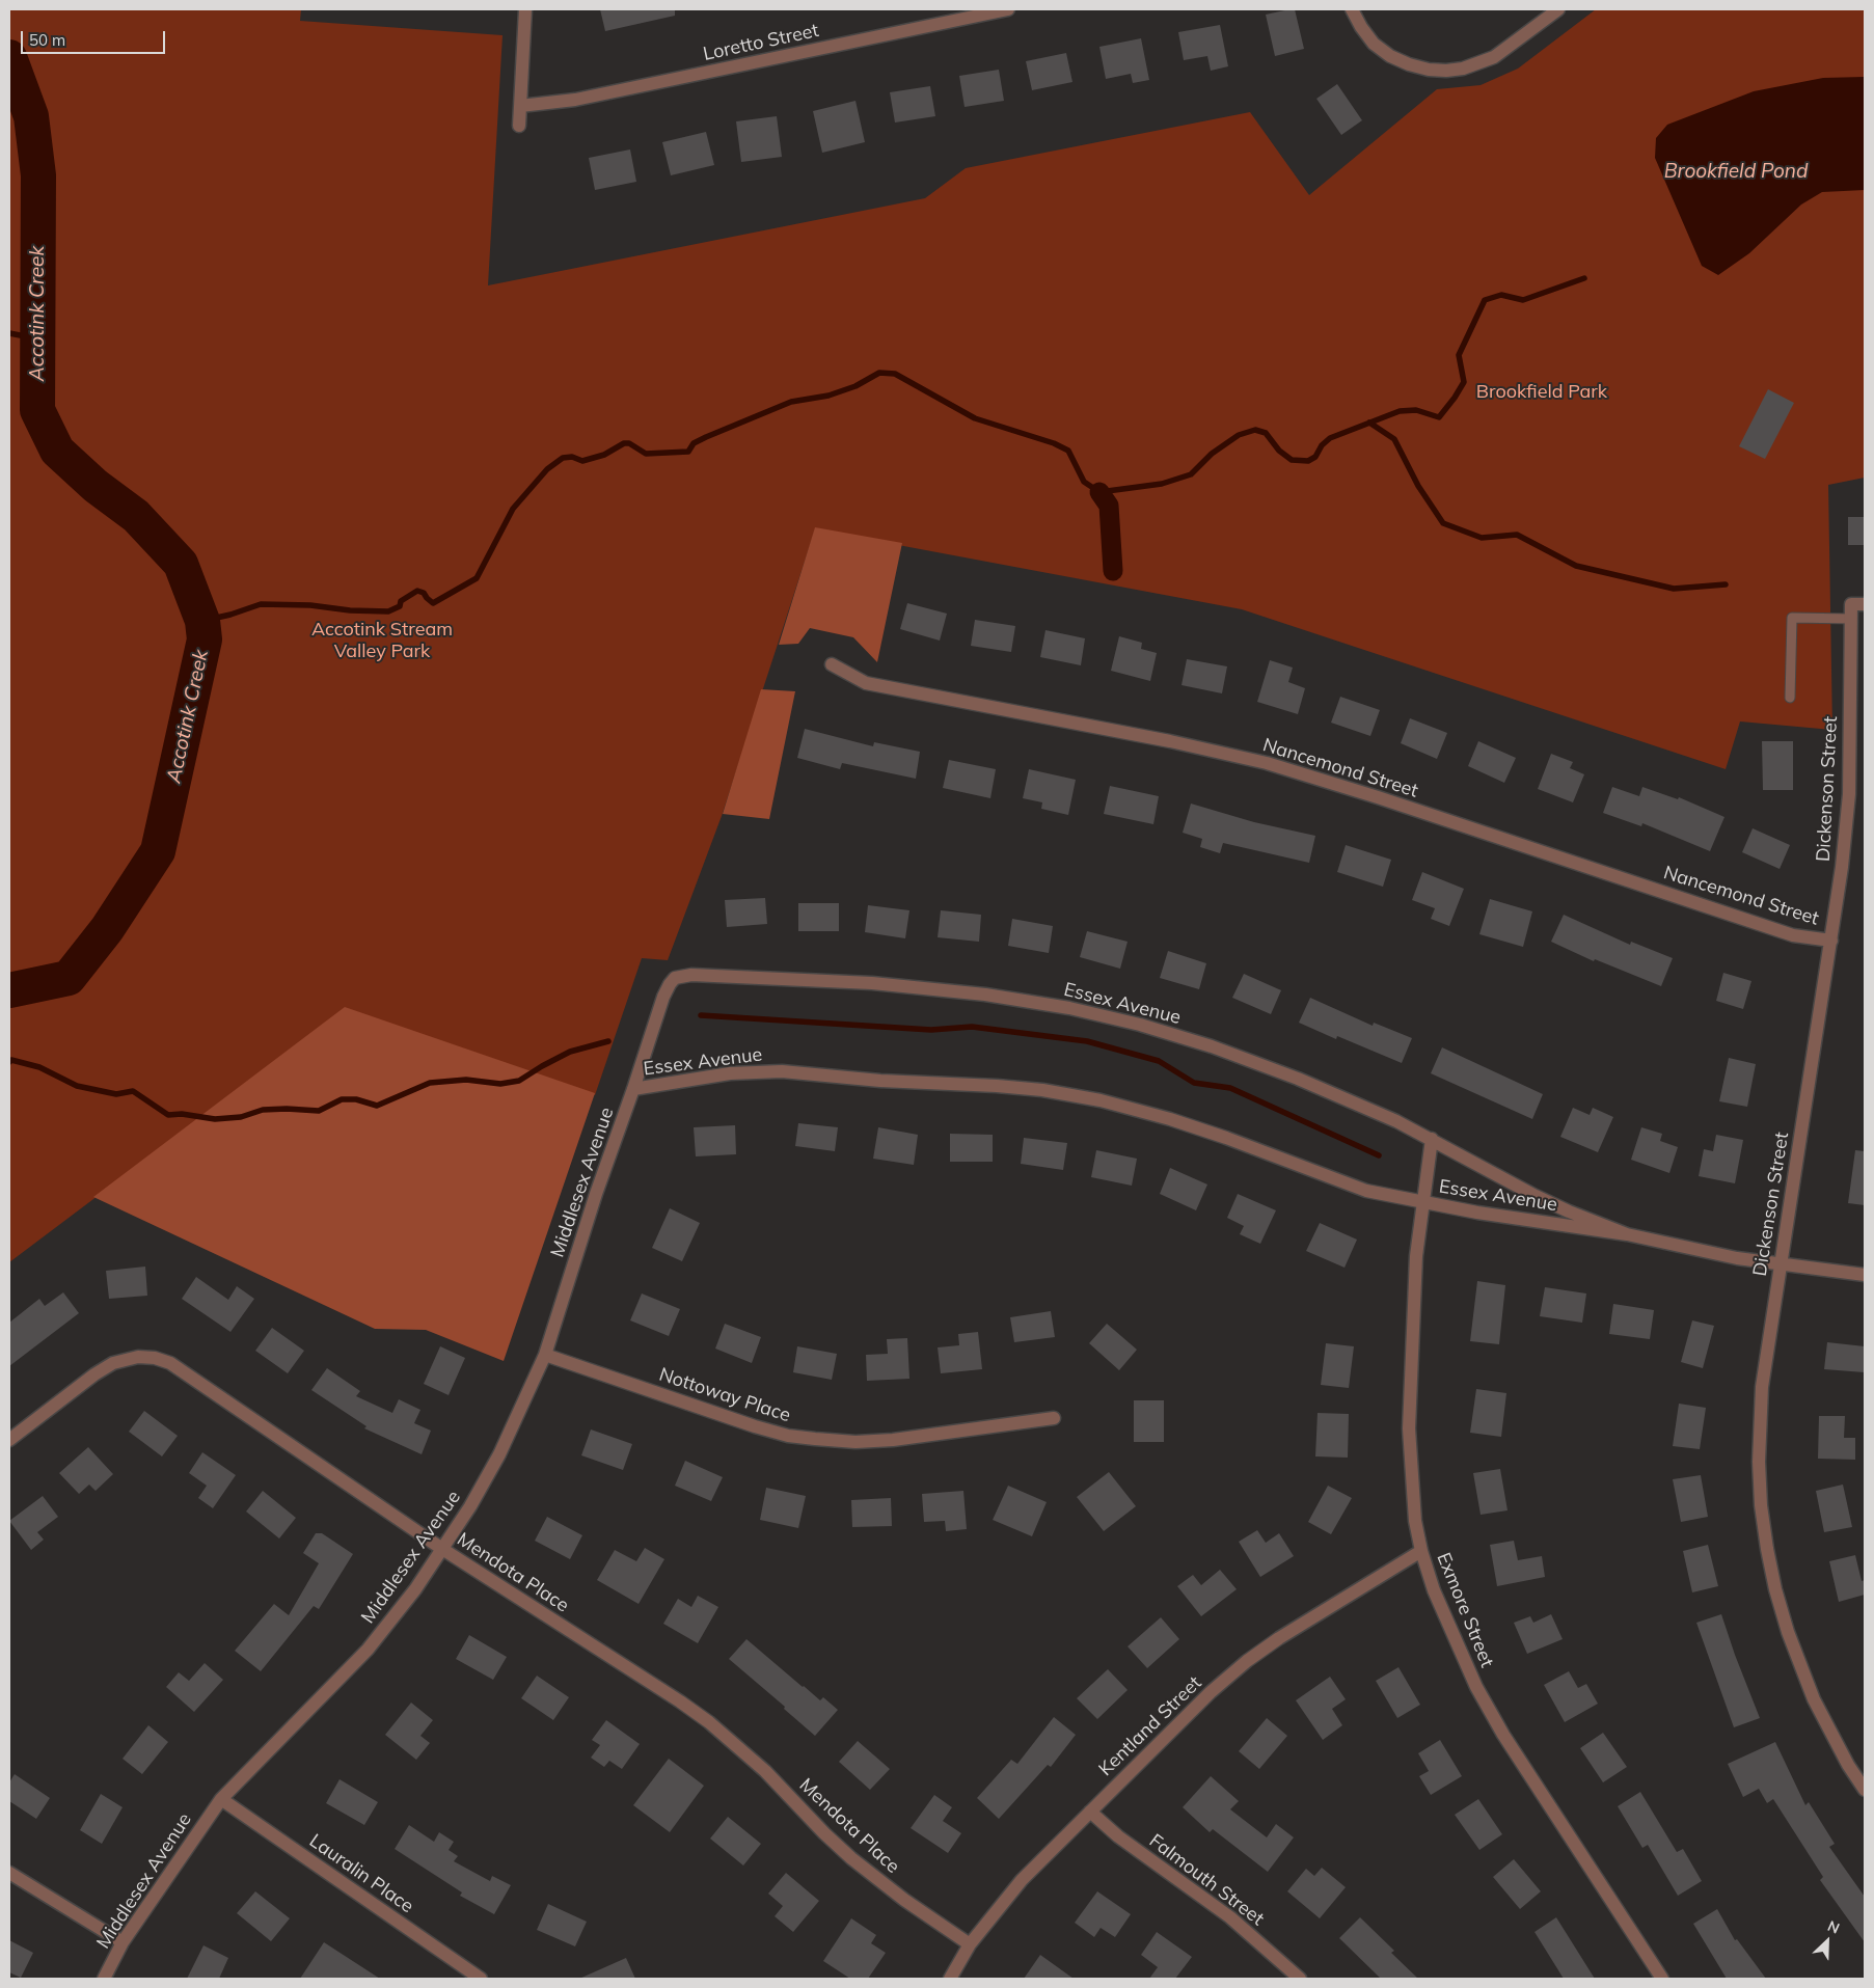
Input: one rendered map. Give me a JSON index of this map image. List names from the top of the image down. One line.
{"streets":{"street":["Loretto Street","Nancemond Street","Dickenson Street","Essex Avenue","Middlesex Avenue","Nottoway Place","Mendota Place","Exmore Street","Kentland Street","Lauralin Place","Falmouth Street"]},"crossings":[["Nancemond Street","Dickenson Street"],["Dickenson Street","Essex Avenue"],["Essex Avenue","Middlesex Avenue"],["Essex Avenue","Exmore Street"],["Middlesex Avenue","Nottoway Place"],["Middlesex Avenue","Mendota Place"],["Middlesex Avenue","Lauralin Place"],["Mendota Place","Kentland Street"],["Exmore Street","Kentland Street"],["Kentland Street","Falmouth Street"]],"water":["Brookfield Pond","Accotink Creek"],"parks":["Brookfield Park","Accotink Stream Valley Park"],"scale_bar":"50 m","north":"top right"}
